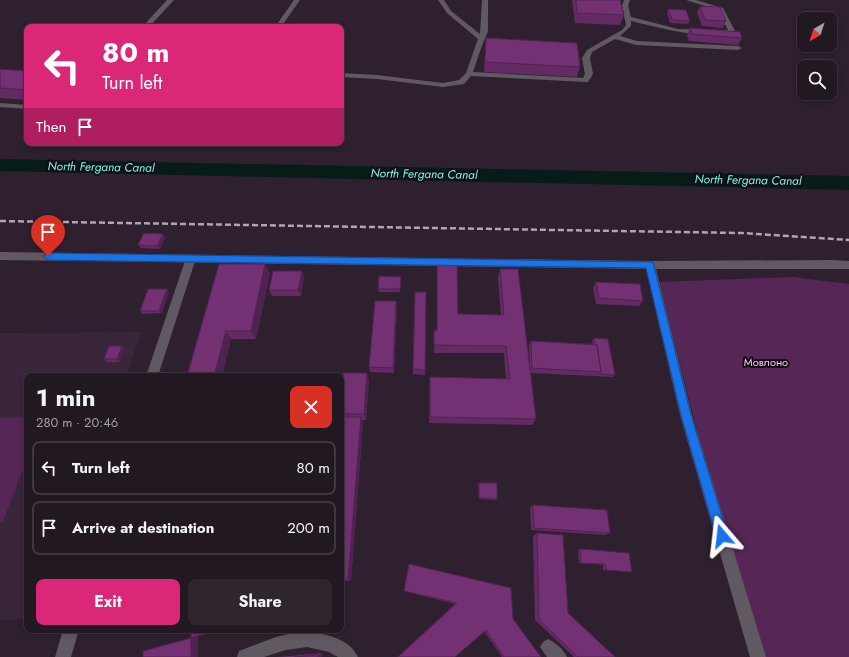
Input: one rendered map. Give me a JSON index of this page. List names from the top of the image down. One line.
{"water":["North Fergana Canal"],"parks":["Мовлоно"],"north":"bottom left","page":{"turn":["80 m","Turn left"],"then":"Then","heading":["1 min","280 m · 20:46"],"list":[{"name":"Turn left","value":"80 m"},{"name":"Arrive at destination","value":"200 m"}],"buttons":["Exit","Share"]}}
